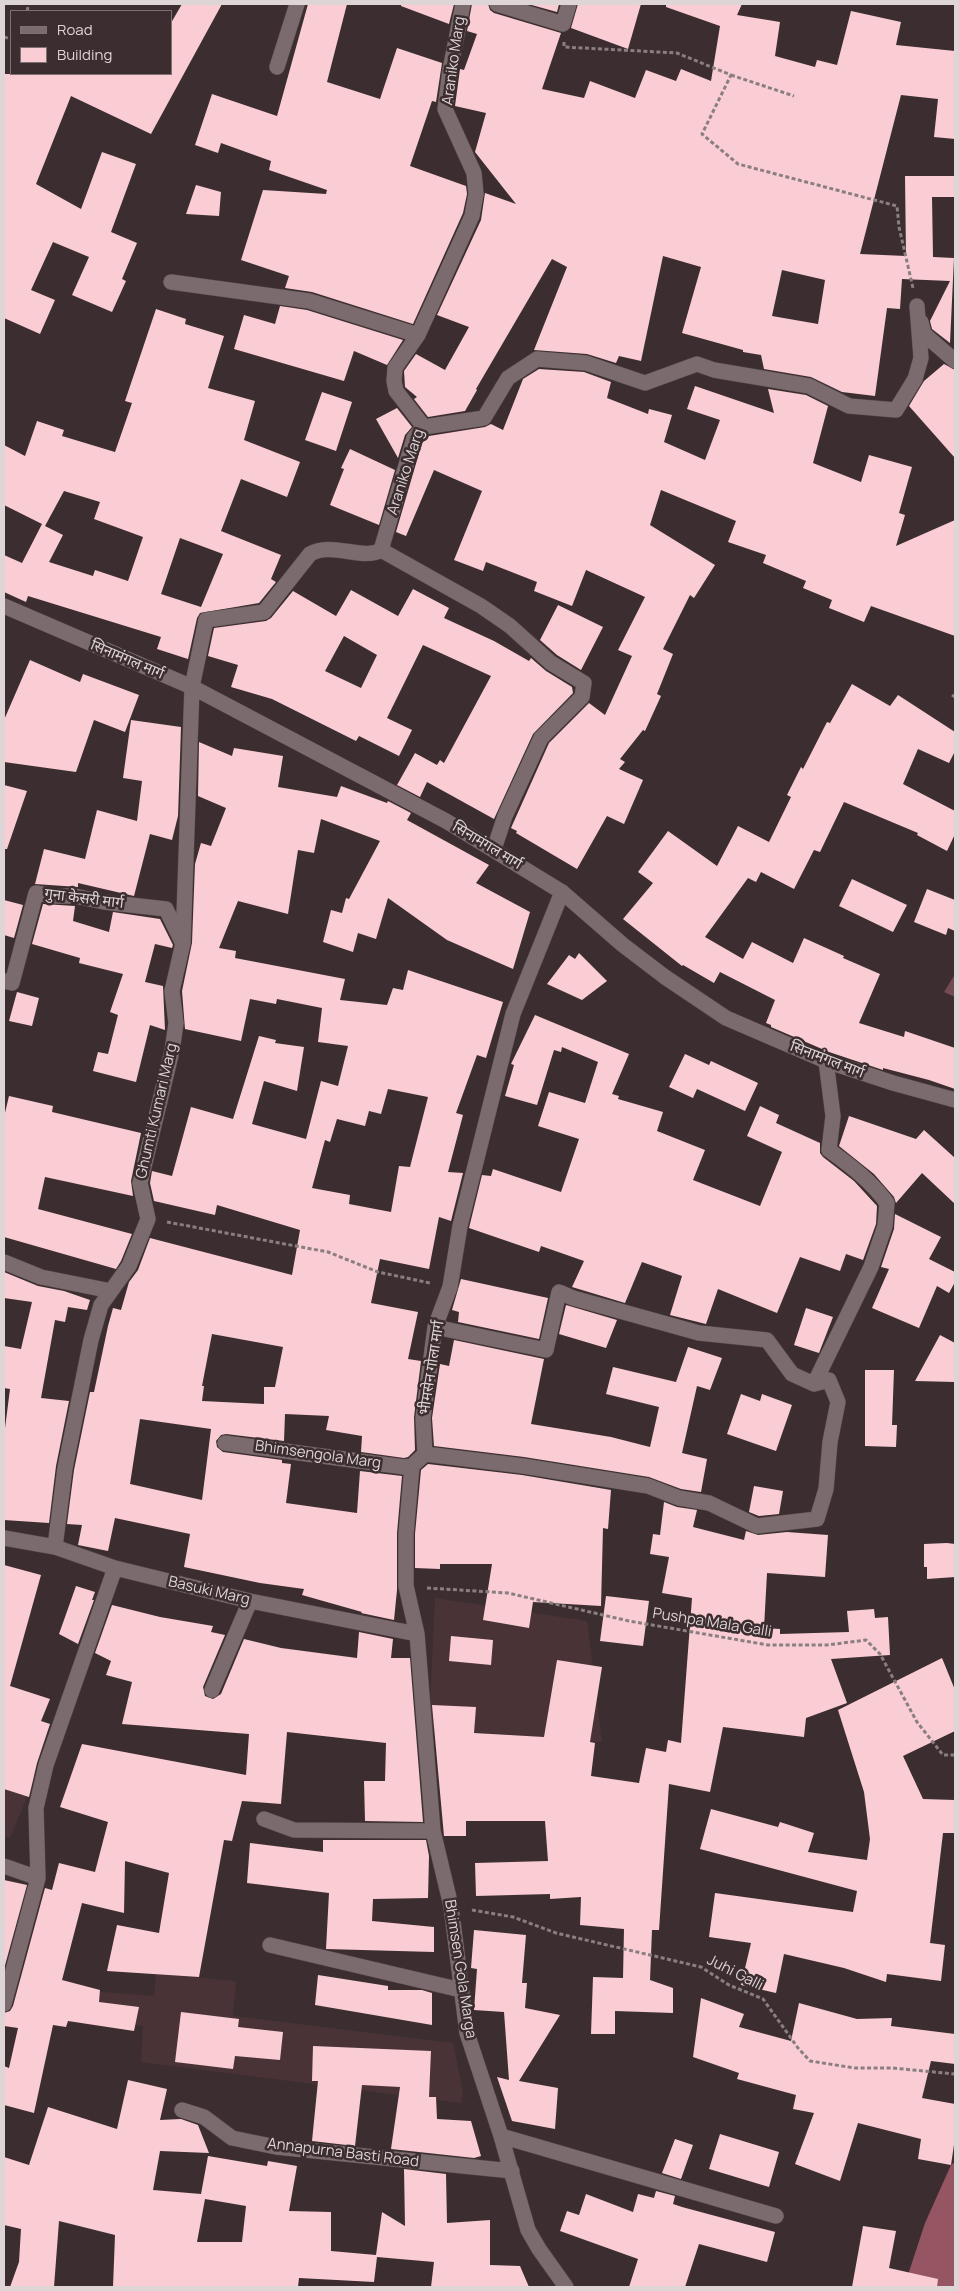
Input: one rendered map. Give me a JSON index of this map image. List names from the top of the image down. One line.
{"streets":{"street":["Araniko Marg","सिनामंगल मार्ग","गुना केसरी मार्ग","Ghumti Kumari Marg","भीमसेन गोला मार्ग","Bhimsengola Marg","Basuki Marg","Bhimsen Gola Marga","Annapurna Basti Road"],"path":["Pushpa Mala Galli","Juhi Galli"]},"crossings":[["सिनामंगल मार्ग","Ghumti Kumari Marg"],["सिनामंगल मार्ग","भीमसेन गोला मार्ग"],["गुना केसरी मार्ग","Ghumti Kumari Marg"],["Basuki Marg","Bhimsen Gola Marga"],["Bhimsen Gola Marga","Juhi Galli"],["Bhimsen Gola Marga","Annapurna Basti Road"]],"legend":["Road","Building"]}
